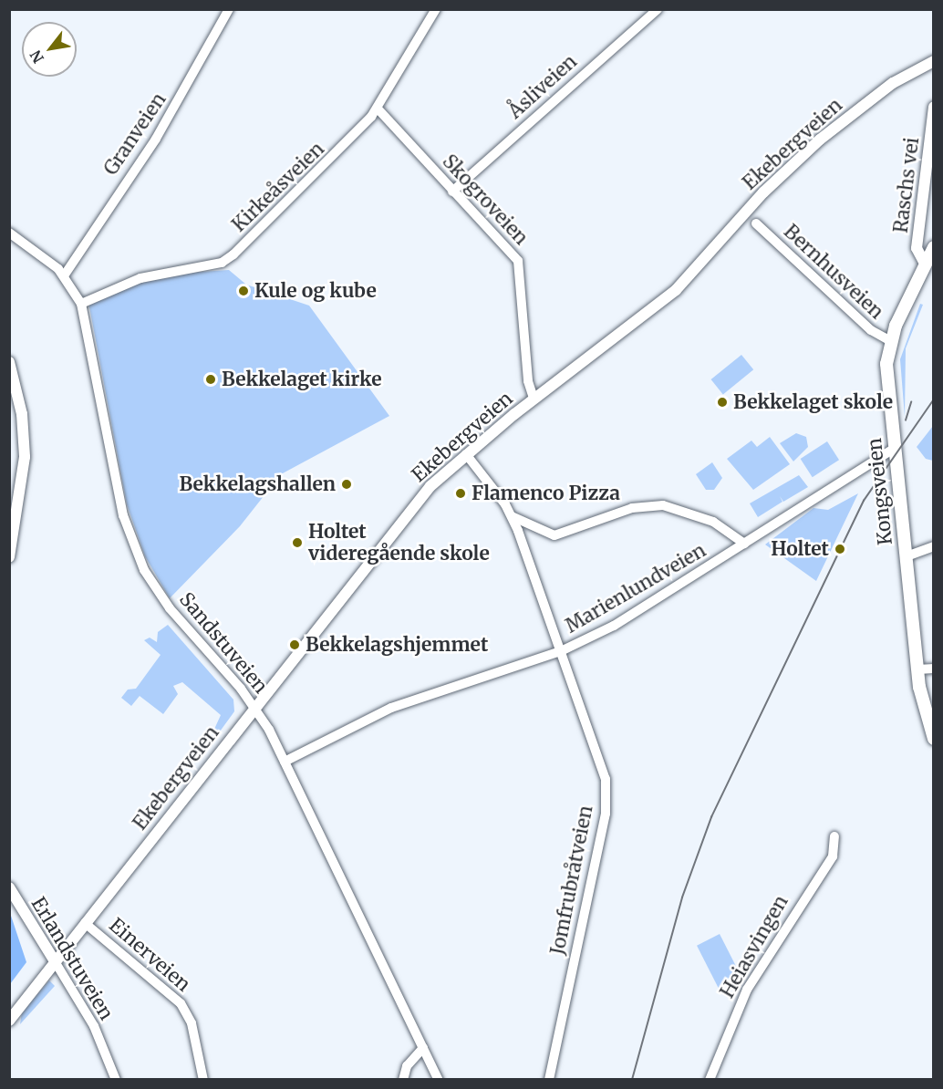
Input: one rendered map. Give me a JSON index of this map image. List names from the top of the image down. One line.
{"streets":{"main road":["Kongsveien"],"street":["Åsliveien","Granveien","Ekebergveien","Raschs vei","Kirkeåsveien","Skogroveien","Bernhusveien","Marienlundveien","Sandstuveien","Jomfrubråtveien","Heiasvingen","Einerveien","Erlandstuveien"]},"crossings":[["Åsliveien","Skogroveien"],["Granveien","Sandstuveien"],["Ekebergveien","Skogroveien"],["Ekebergveien","Sandstuveien"],["Ekebergveien","Jomfrubråtveien"],["Ekebergveien","Einerveien"],["Ekebergveien","Erlandstuveien"],["Raschs vei","Kongsveien"],["Kirkeåsveien","Skogroveien"],["Kirkeåsveien","Sandstuveien"],["Bernhusveien","Kongsveien"],["Kongsveien","Marienlundveien"],["Marienlundveien","Sandstuveien"],["Marienlundveien","Jomfrubråtveien"]],"places":["Kule og kube","Bekkelaget kirke","Bekkelaget skole","Bekkelagshallen","Flamenco Pizza","Holtet videregående skole","Holtet","Bekkelagshjemmet"],"north":"bottom left"}
